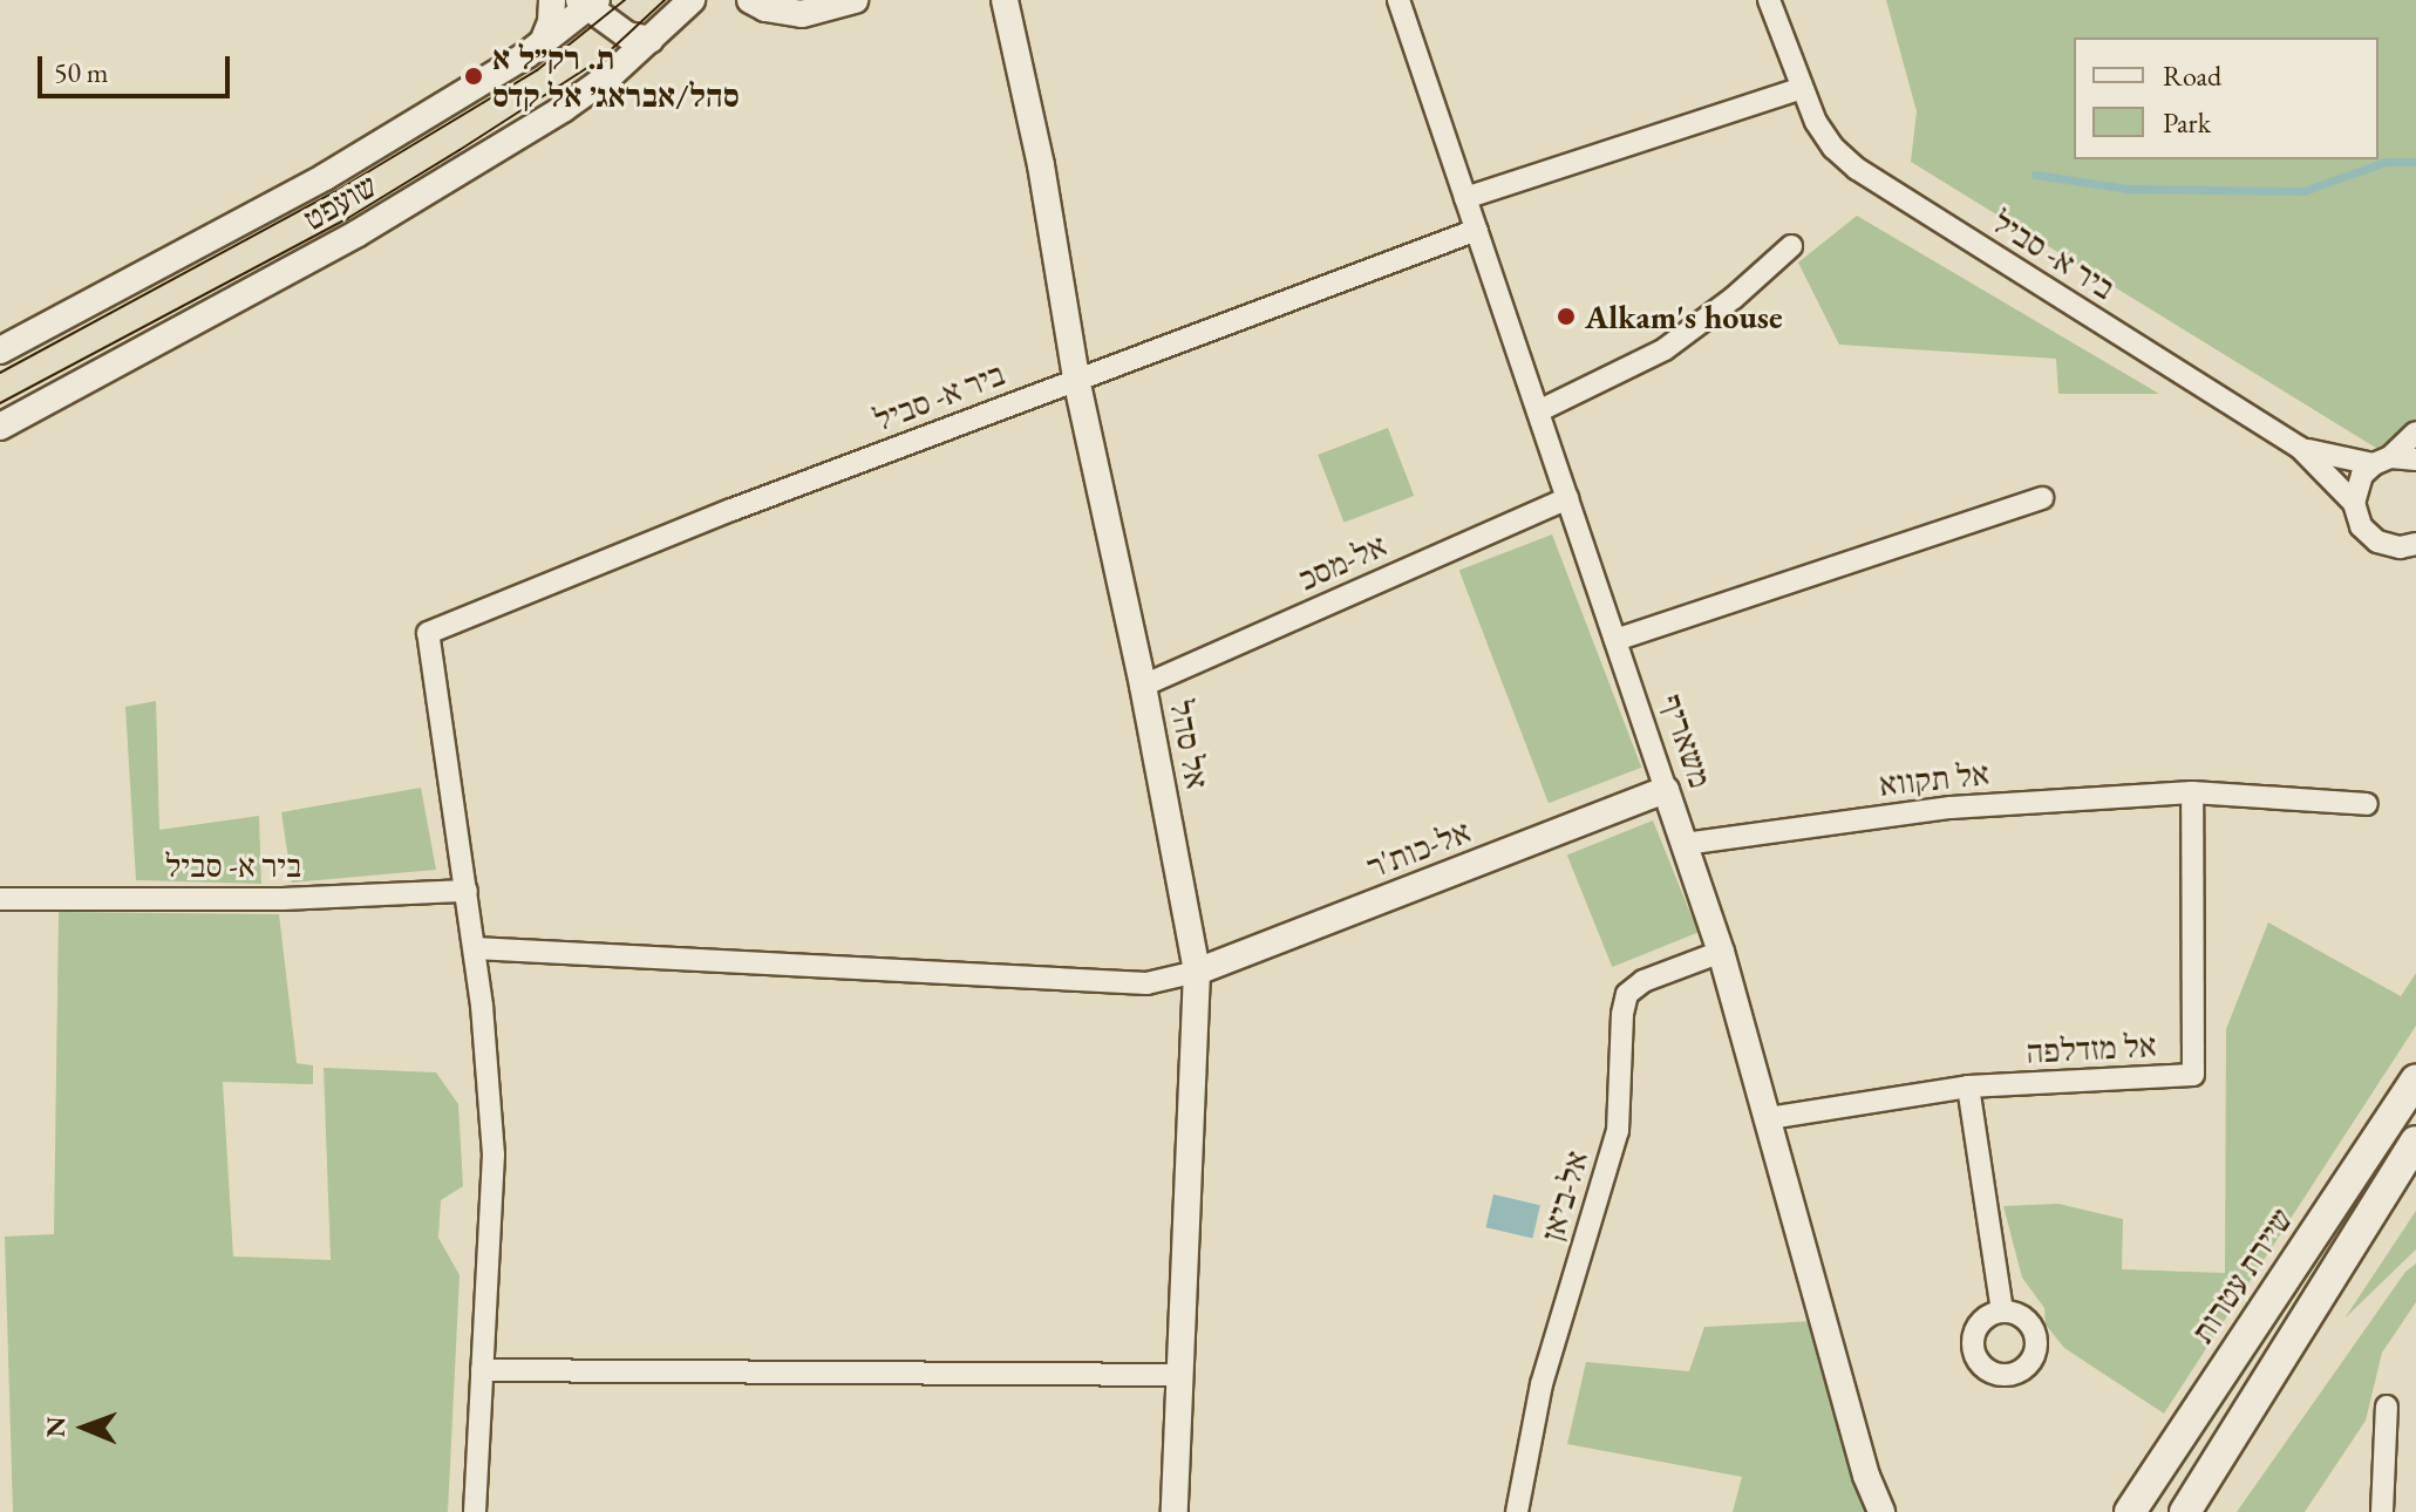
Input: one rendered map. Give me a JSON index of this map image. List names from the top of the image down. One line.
{"streets":{"main road":["שיירת עטרות"],"street":["שועפט","ביר א- סביל","אל-מסכ","משאריף","אל סהל","אל תקווא","אל-כות'ר","אל מזדלפה","אל-ביאן"]},"crossings":[["ביר א- סביל","משאריף"],["ביר א- סביל","אל סהל"],["אל-מסכ","משאריף"],["אל-מסכ","אל סהל"],["משאריף","אל תקווא"],["משאריף","אל-כות'ר"],["משאריף","אל מזדלפה"],["משאריף","אל-ביאן"],["אל סהל","אל-כות'ר"],["אל תקווא","אל מזדלפה"]],"places":["ת. רק״ל א סהל/אבראג׳ אל קדס","Alkam's house"],"legend":["Road","Park"],"scale_bar":"50 m","north":"left"}
